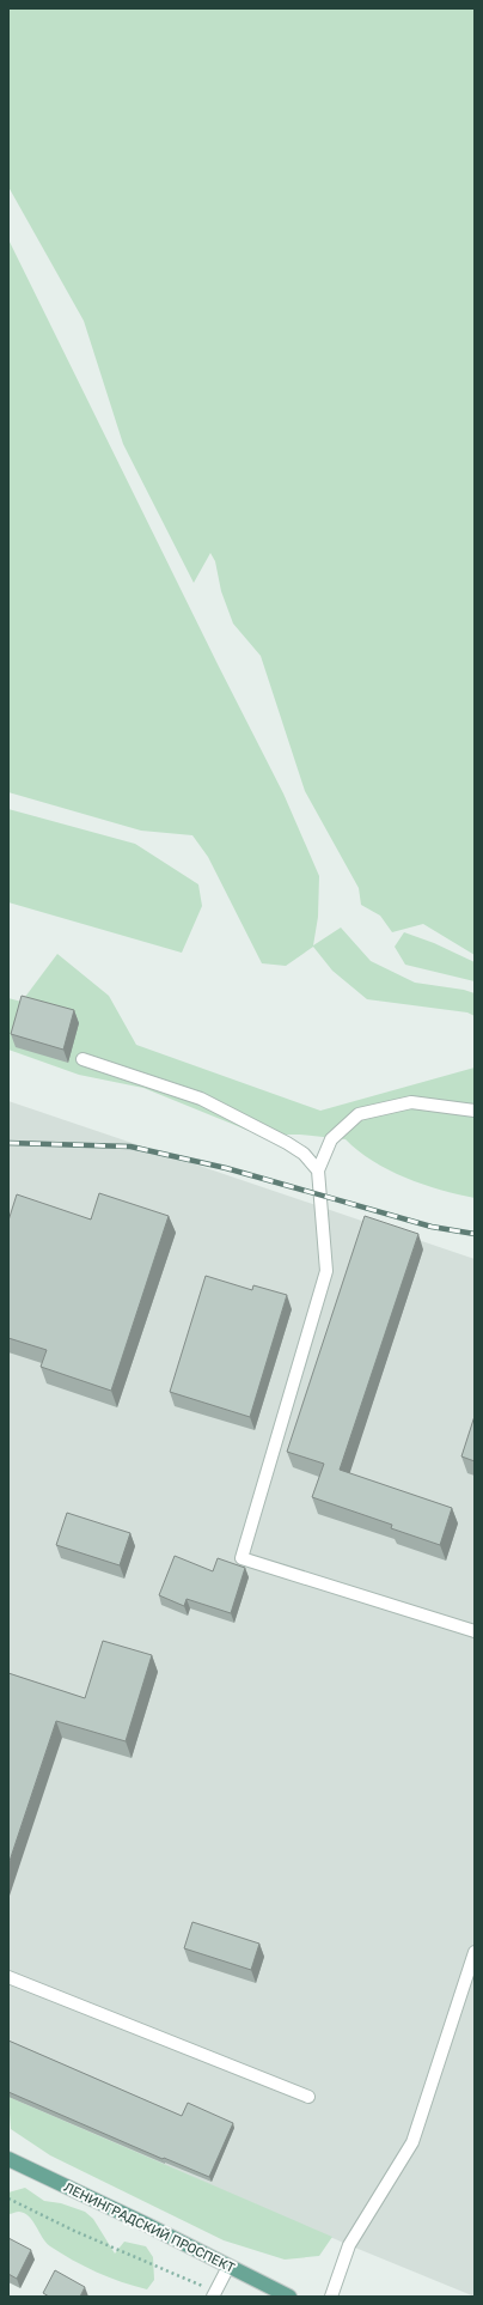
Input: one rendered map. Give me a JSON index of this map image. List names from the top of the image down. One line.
{"streets":{"main road":["ЛЕНИНГРАДСКИЙ ПРОСПЕКТ"]}}
